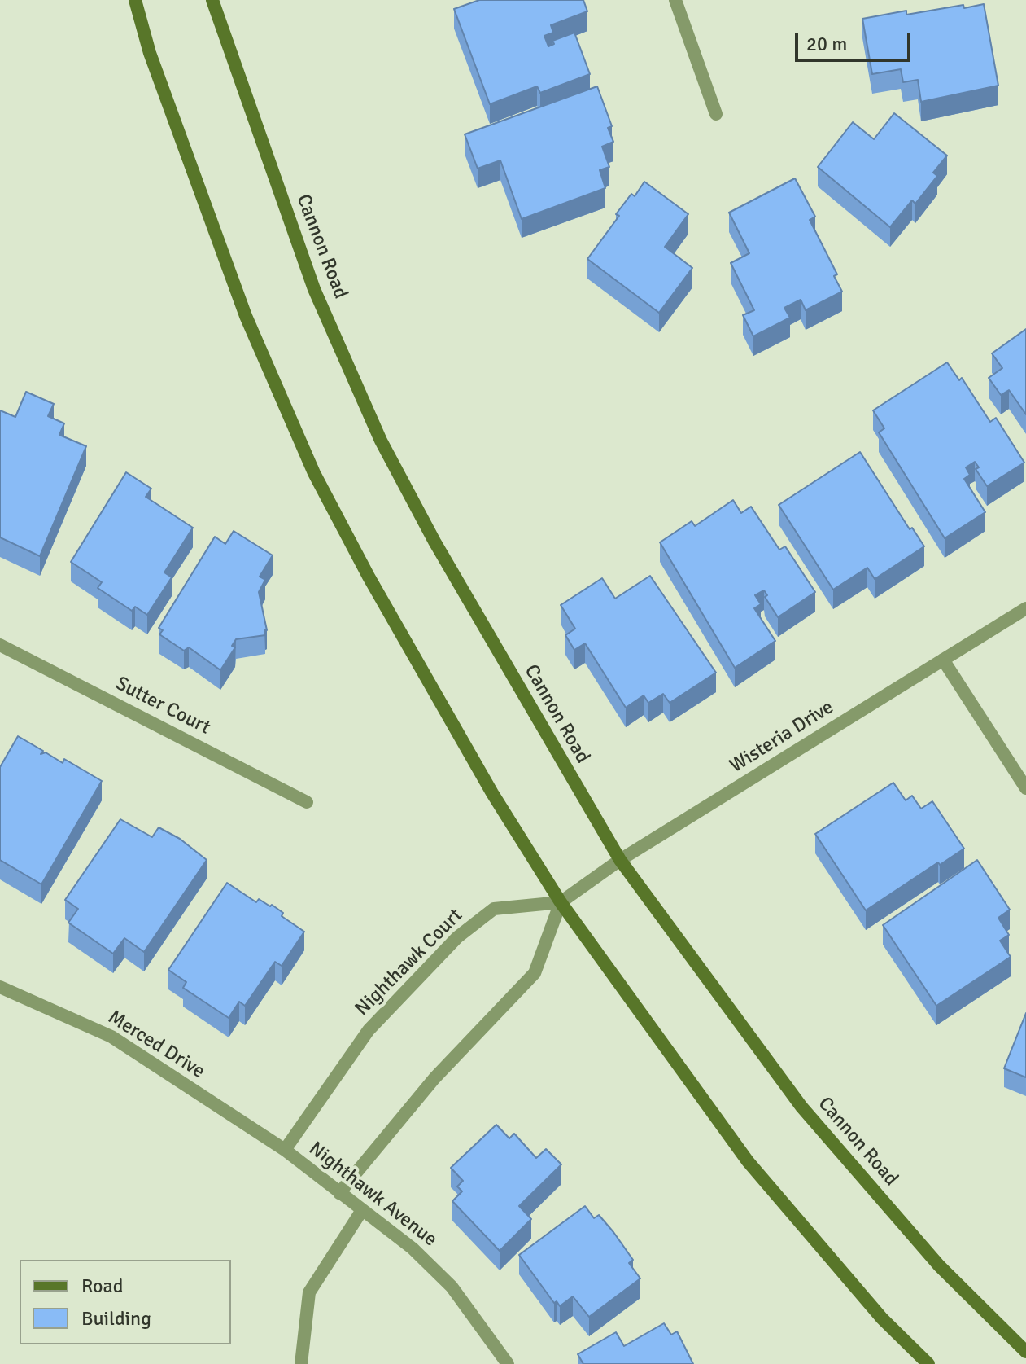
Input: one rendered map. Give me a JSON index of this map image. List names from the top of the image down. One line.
{"streets":{"main road":["Cannon Road"],"street":["Sutter Court","Wisteria Drive","Nighthawk Court","Merced Drive","Nighthawk Avenue"]},"crossings":[["Cannon Road","Wisteria Drive"],["Wisteria Drive","Nighthawk Court"],["Nighthawk Court","Merced Drive"],["Nighthawk Court","Nighthawk Avenue"],["Merced Drive","Nighthawk Avenue"]],"legend":["Road","Building"],"scale_bar":"20 m"}
